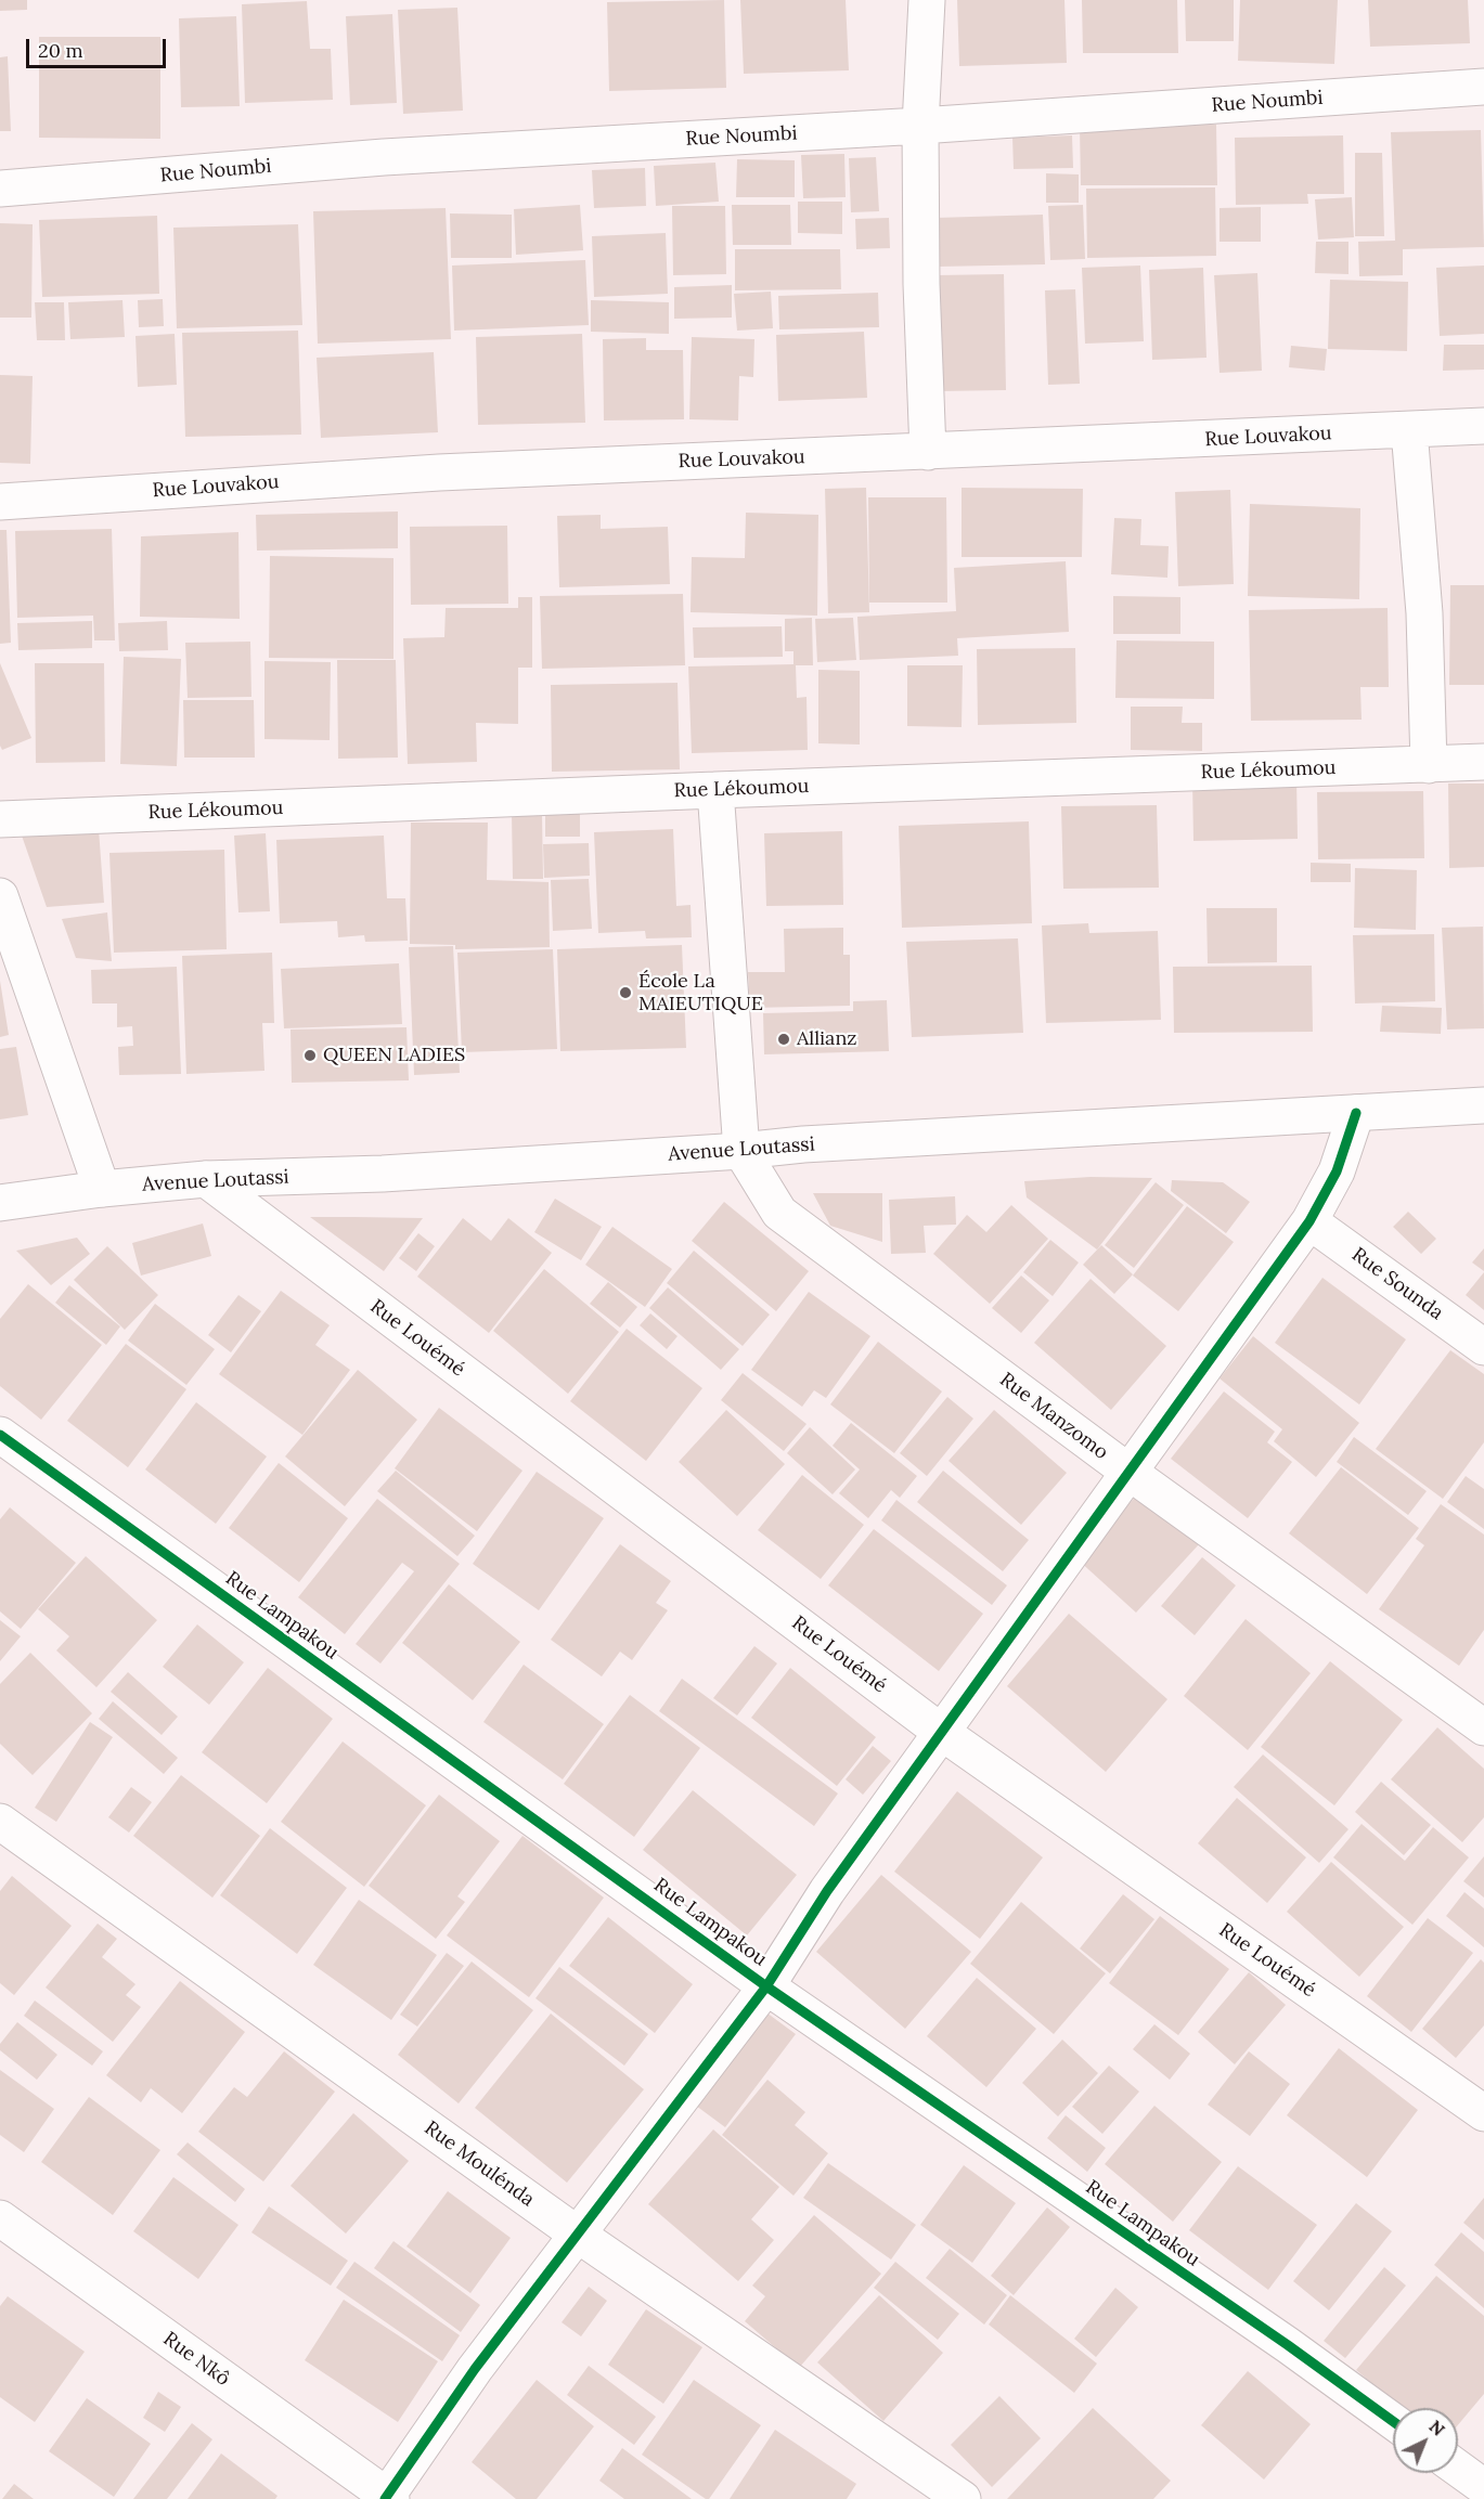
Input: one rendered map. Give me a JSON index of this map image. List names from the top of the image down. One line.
{"streets":{"street":["Rue Noumbi","Rue Louvakou","Rue Lékoumou","Avenue Loutassi","Rue Sounda","Rue Louémé","Rue Manzomo","Rue Lampakou","Rue Moulénda","Rue Nkô"]},"crossings":[["Avenue Loutassi","Rue Louémé"],["Avenue Loutassi","Rue Manzomo"]],"places":["École La MAIEUTIQUE","Allianz","QUEEN LADIES"],"scale_bar":"20 m","north":"top right"}
